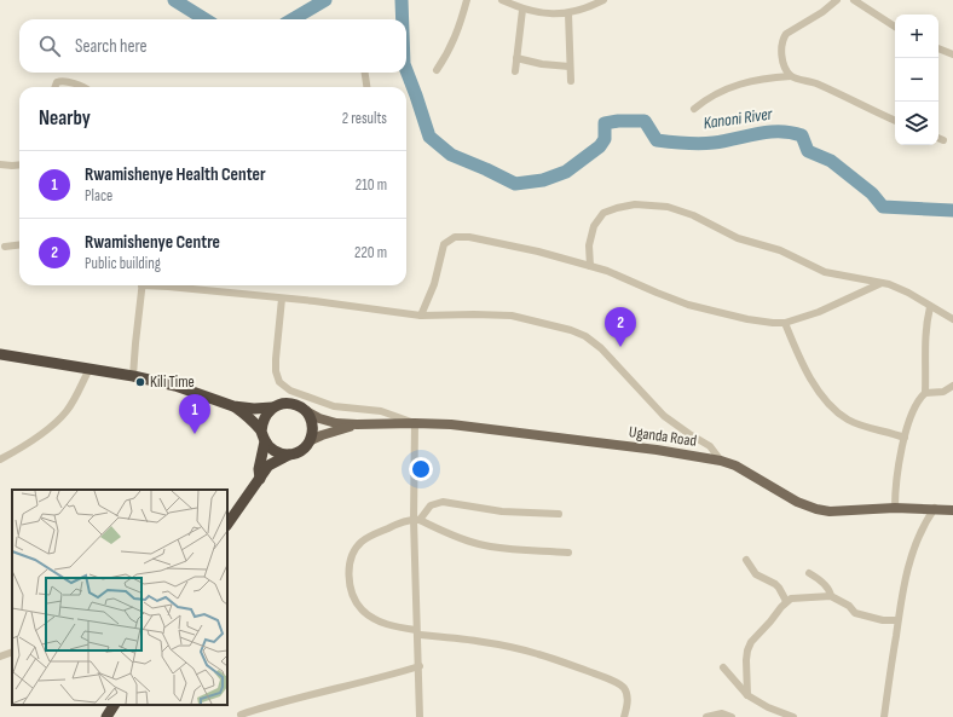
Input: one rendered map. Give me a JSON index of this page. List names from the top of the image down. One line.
{"streets":{"main road":["Uganda Road"]},"water":["Kanoni River"],"places":["Kili Time"],"page":{"map_buttons":["+","−"],"search":"Search here","heading":["Nearby","2 results"],"list":[{"mark":"1","name":"Rwamishenye Health Center","note":"Place","value":"210 m"},{"mark":"2","name":"Rwamishenye Centre","note":"Public building","value":"220 m"}],"pins":["2","1"]}}
